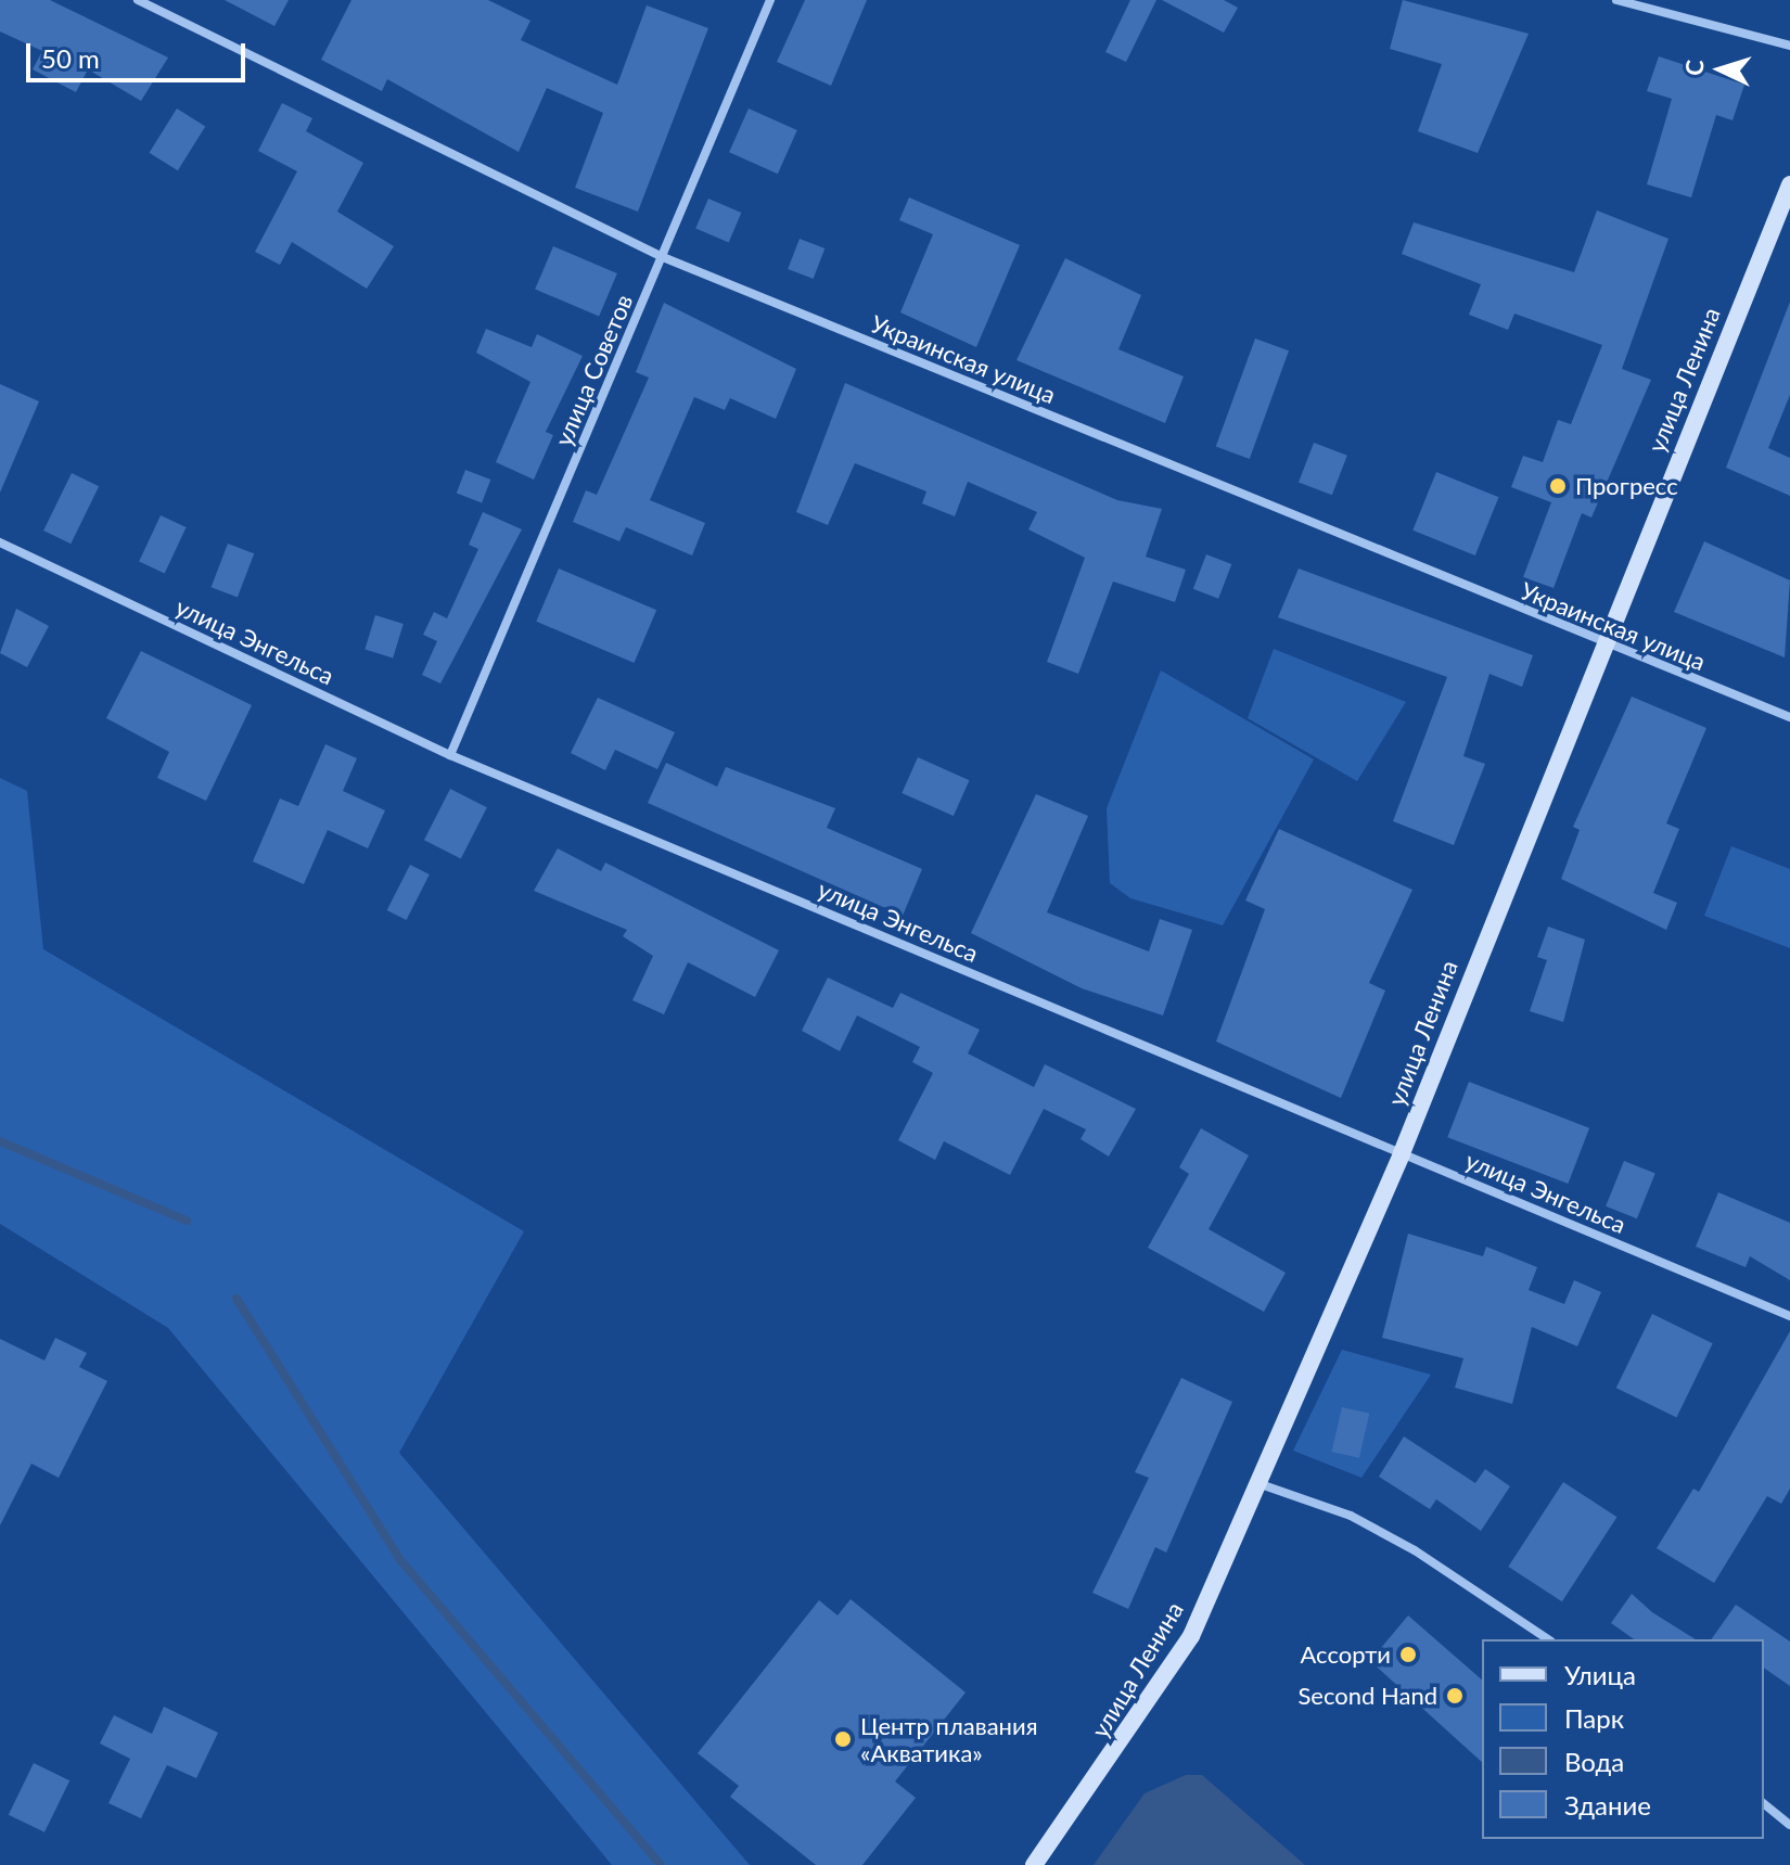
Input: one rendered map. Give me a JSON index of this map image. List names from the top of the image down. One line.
{"streets":{"street":["Украинская улица","улица Советов","улица Ленина","улица Энгельса"]},"crossings":[["Украинская улица","улица Советов"],["Украинская улица","улица Ленина"],["улица Советов","улица Энгельса"],["улица Ленина","улица Энгельса"]],"places":["Прогресс","Ассорти","Second Hand","Центр плавания «Акватика»"],"legend":["Улица","Парк","Вода","Здание"],"scale_bar":"50 m","north":"left"}
